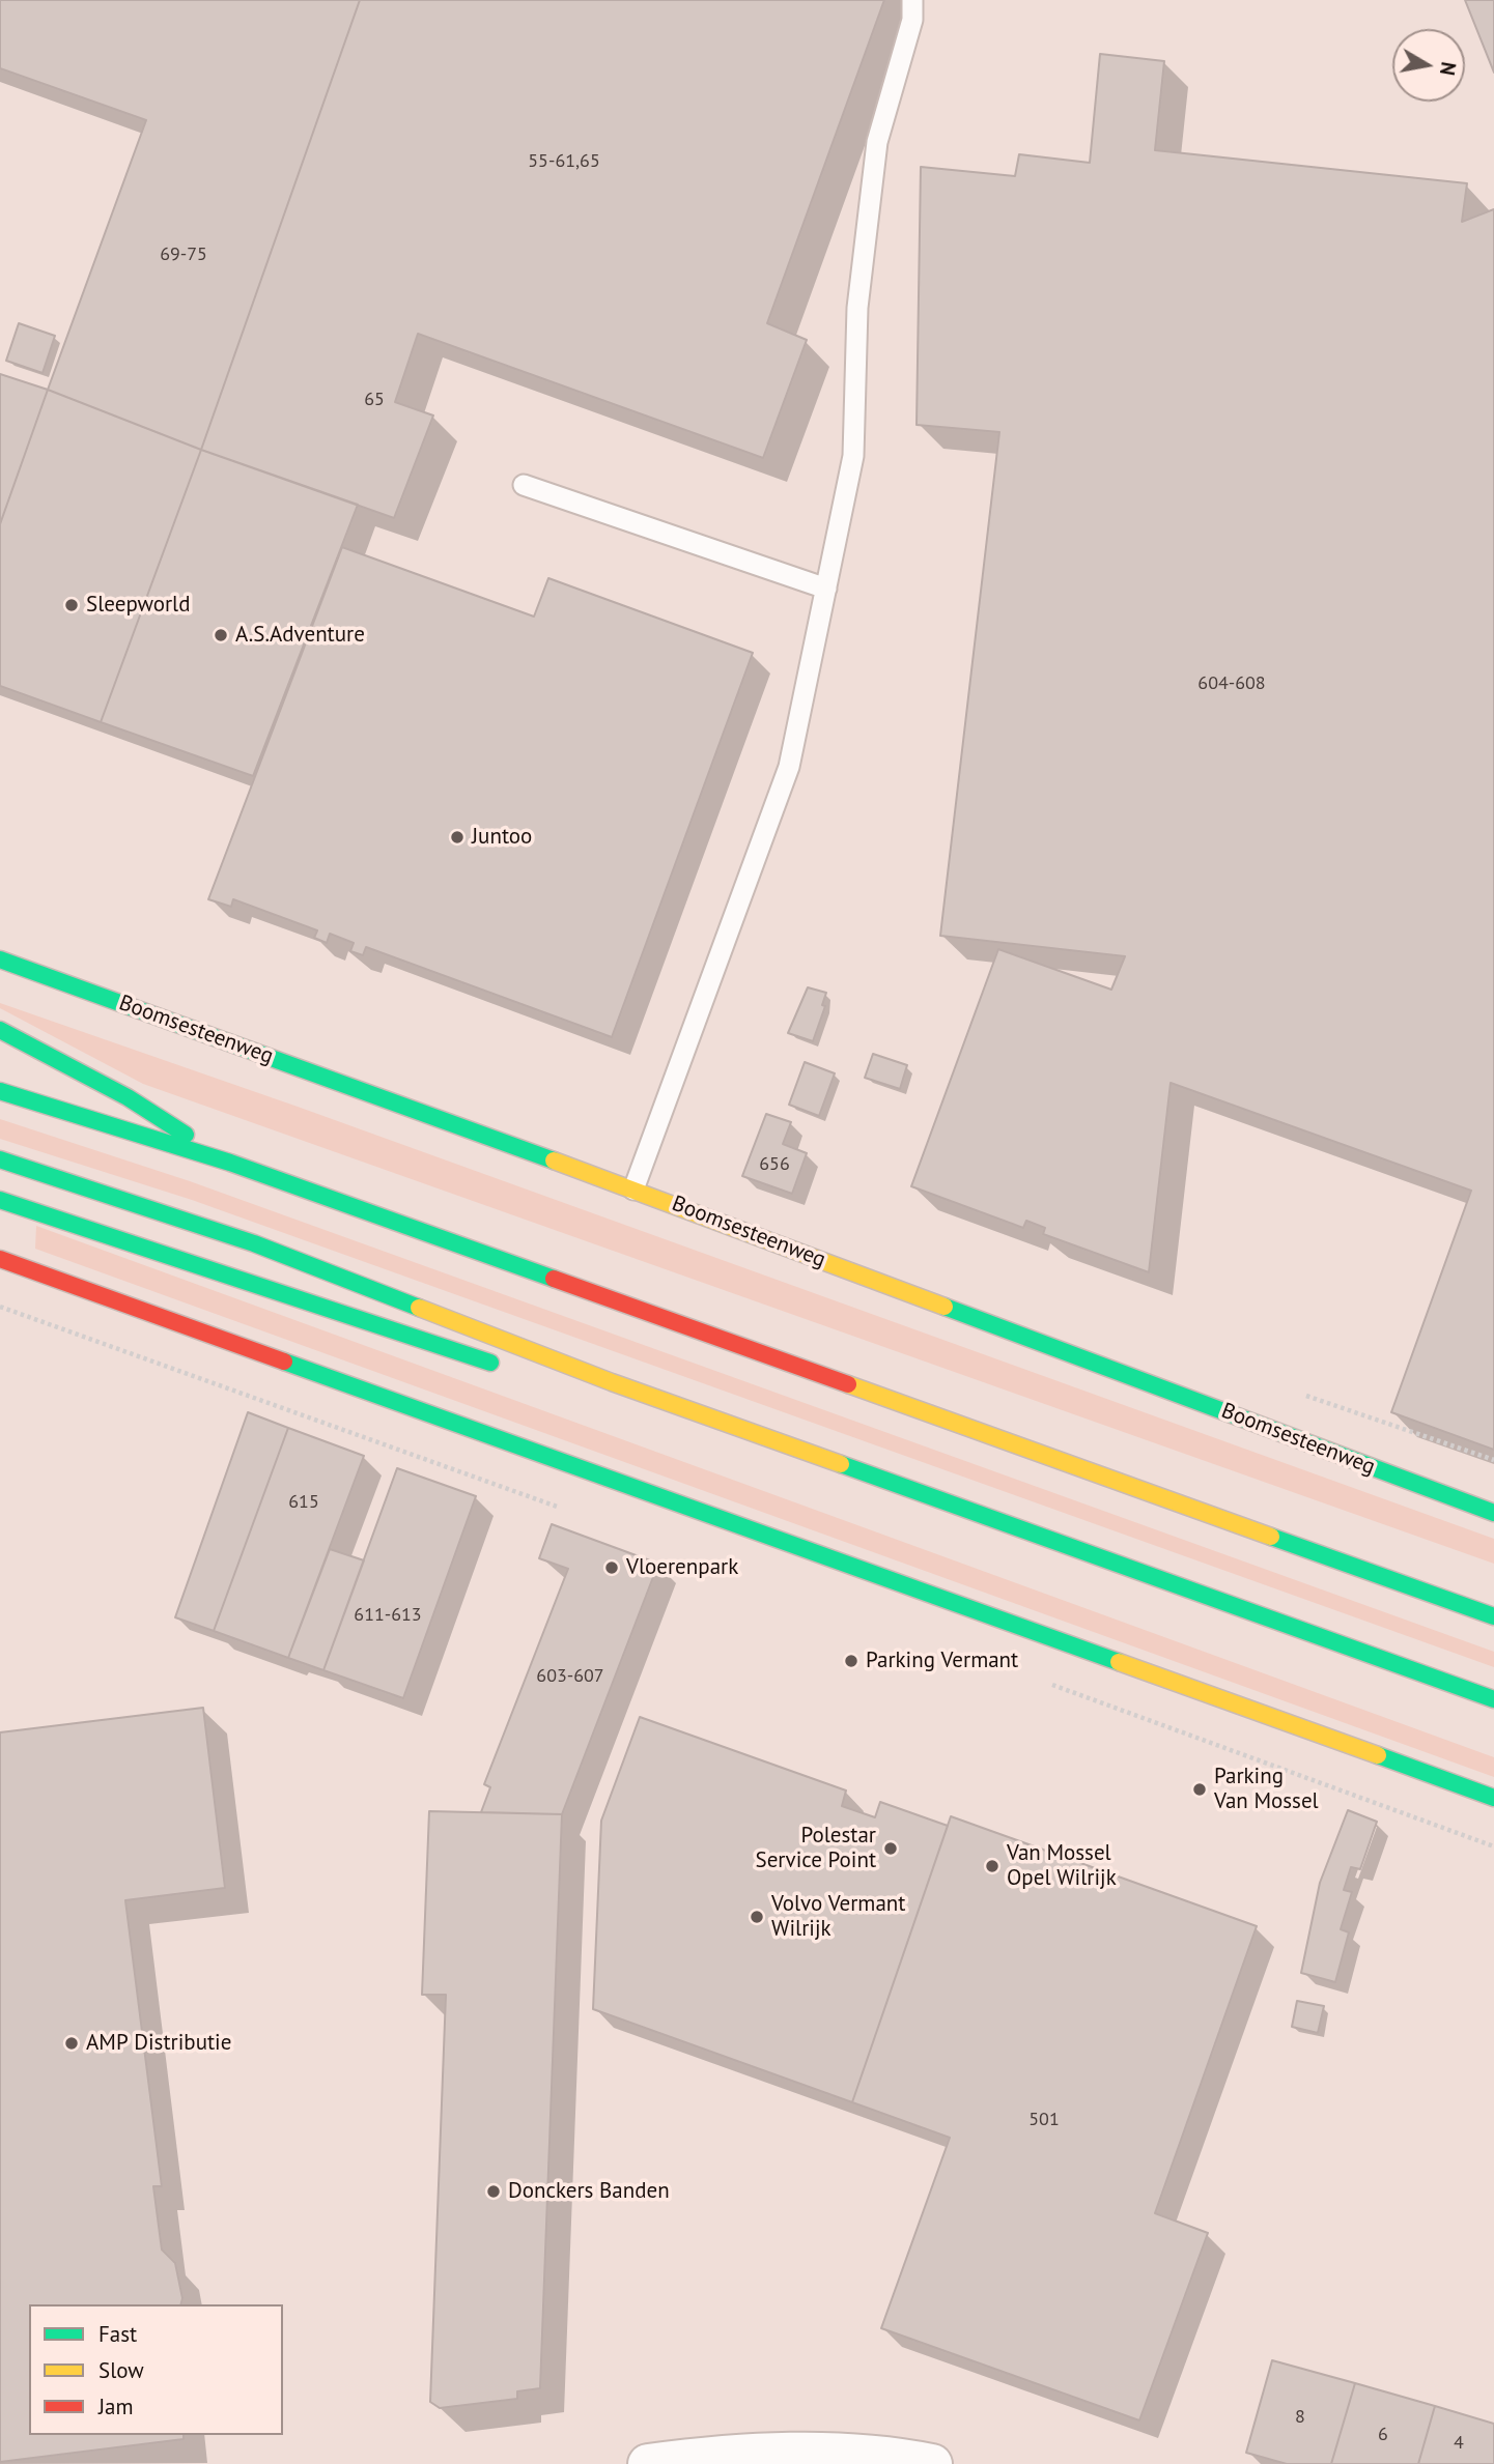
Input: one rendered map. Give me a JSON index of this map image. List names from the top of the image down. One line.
{"streets":{"main road":["Boomsesteenweg"]},"places":["Sleepworld","A.S.Adventure","Juntoo","Vloerenpark","Parking Vermant","Parking Van Mossel","Polestar Service Point","Van Mossel Opel Wilrijk","Volvo Vermant Wilrijk","AMP Distributie","Donckers Banden"],"house_numbers":["55-61,65","69-75","65","604-608","656","615","611-613","603-607","501","8","6","4"],"legend":["Fast","Slow","Jam"],"north":"right"}
